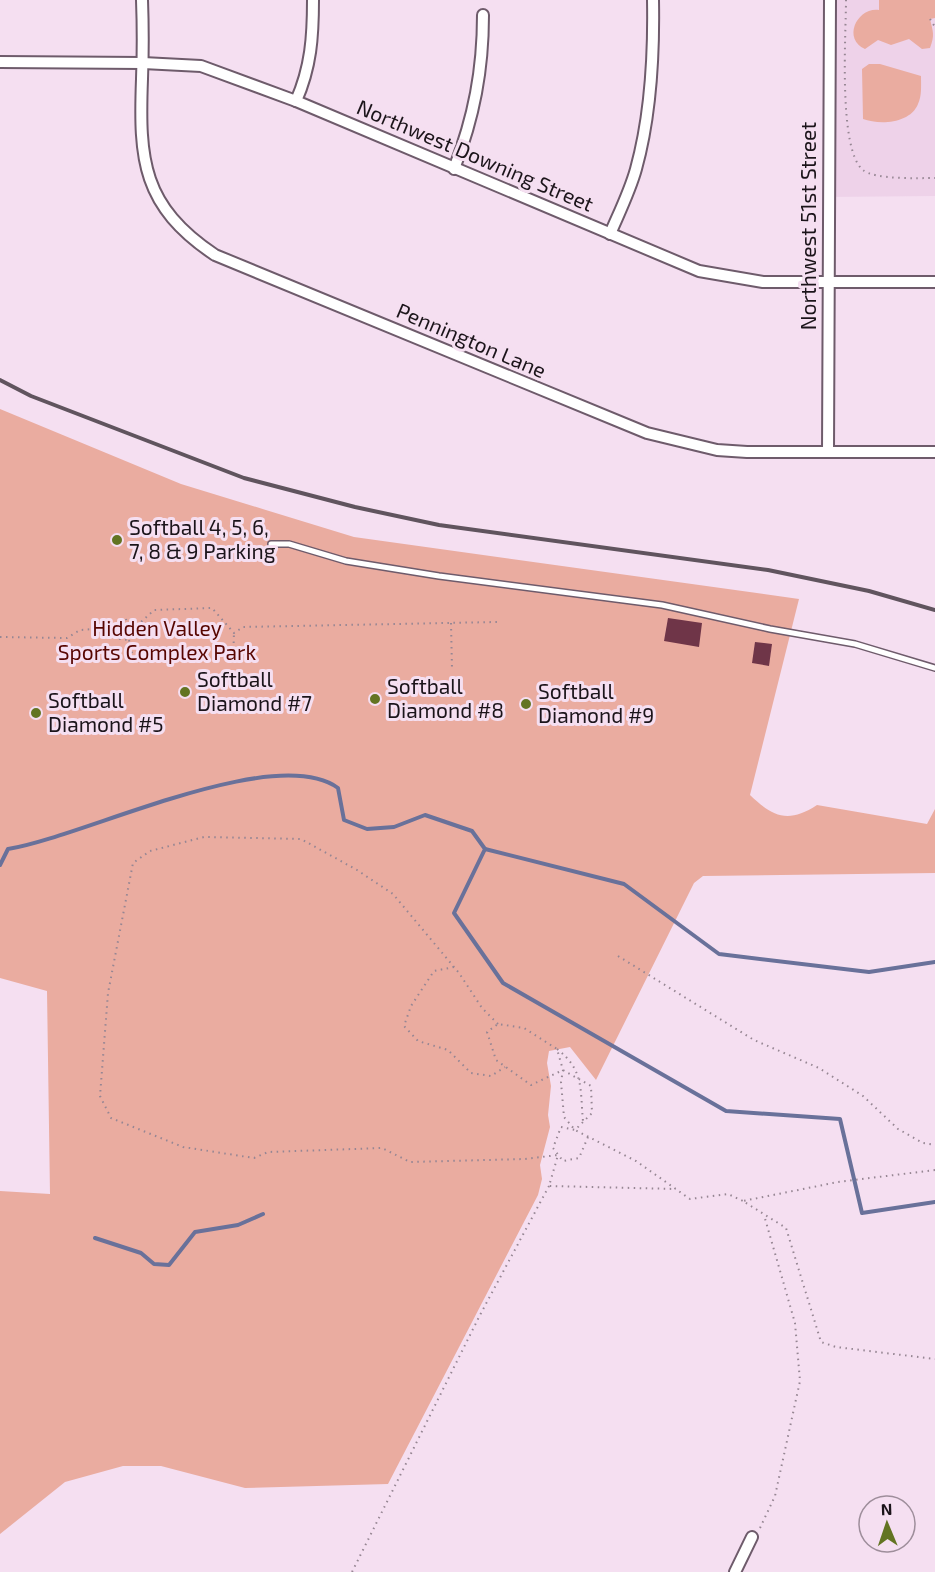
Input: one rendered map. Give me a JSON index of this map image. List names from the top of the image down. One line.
{"streets":{"street":["Northwest Downing Street","Northwest 51st Street","Pennington Lane"]},"crossings":[["Northwest Downing Street","Northwest 51st Street"],["Northwest Downing Street","Pennington Lane"],["Northwest 51st Street","Pennington Lane"]],"parks":["Hidden Valley Sports Complex Park"],"places":["Softball 4, 5, 6, 7, 8 & 9 Parking","Softball Diamond #7","Softball Diamond #8","Softball Diamond #9","Softball Diamond #5"],"north":"top"}
